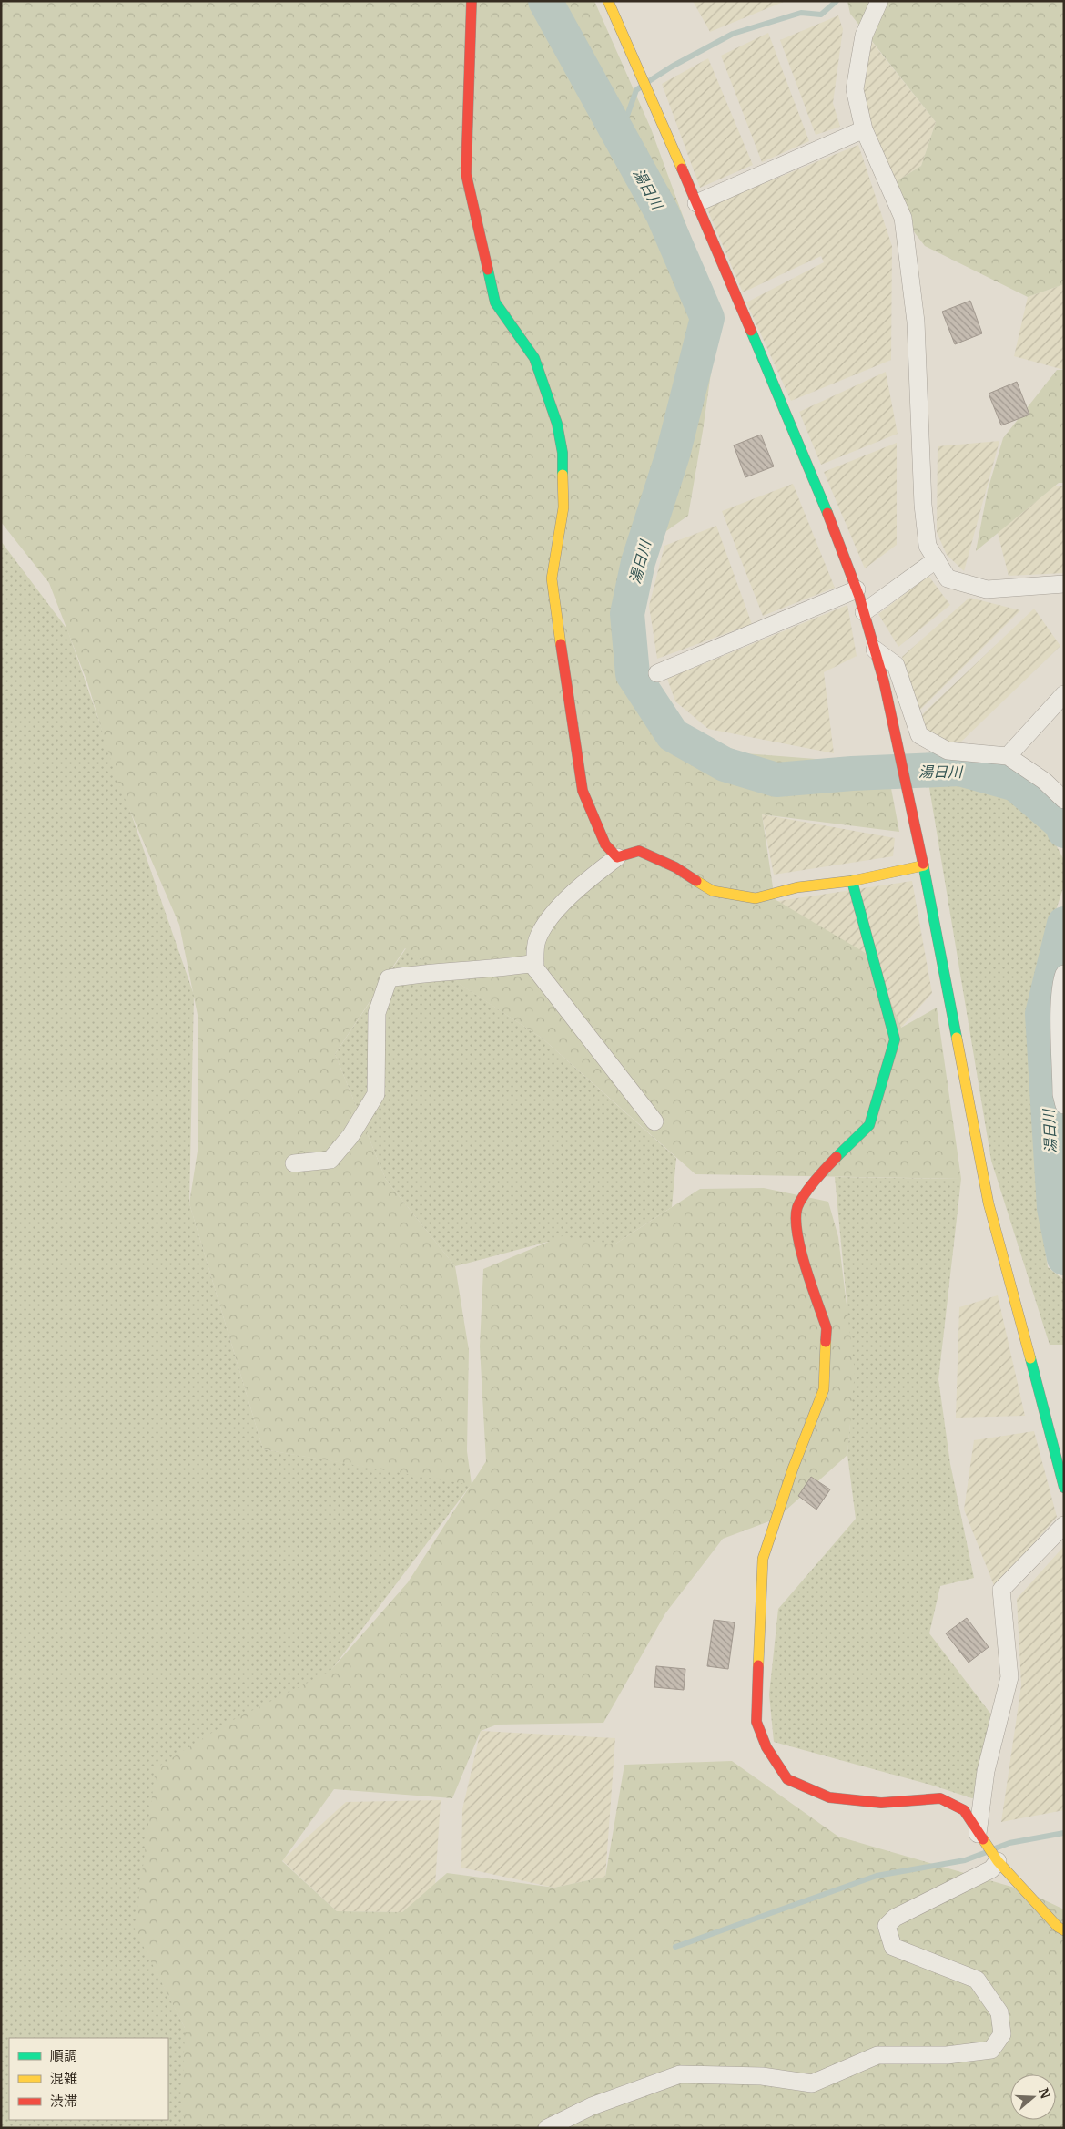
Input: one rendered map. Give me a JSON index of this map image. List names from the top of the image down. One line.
{"water":["湯日川"],"legend":["順調","混雑","渋滞"],"north":"right"}
